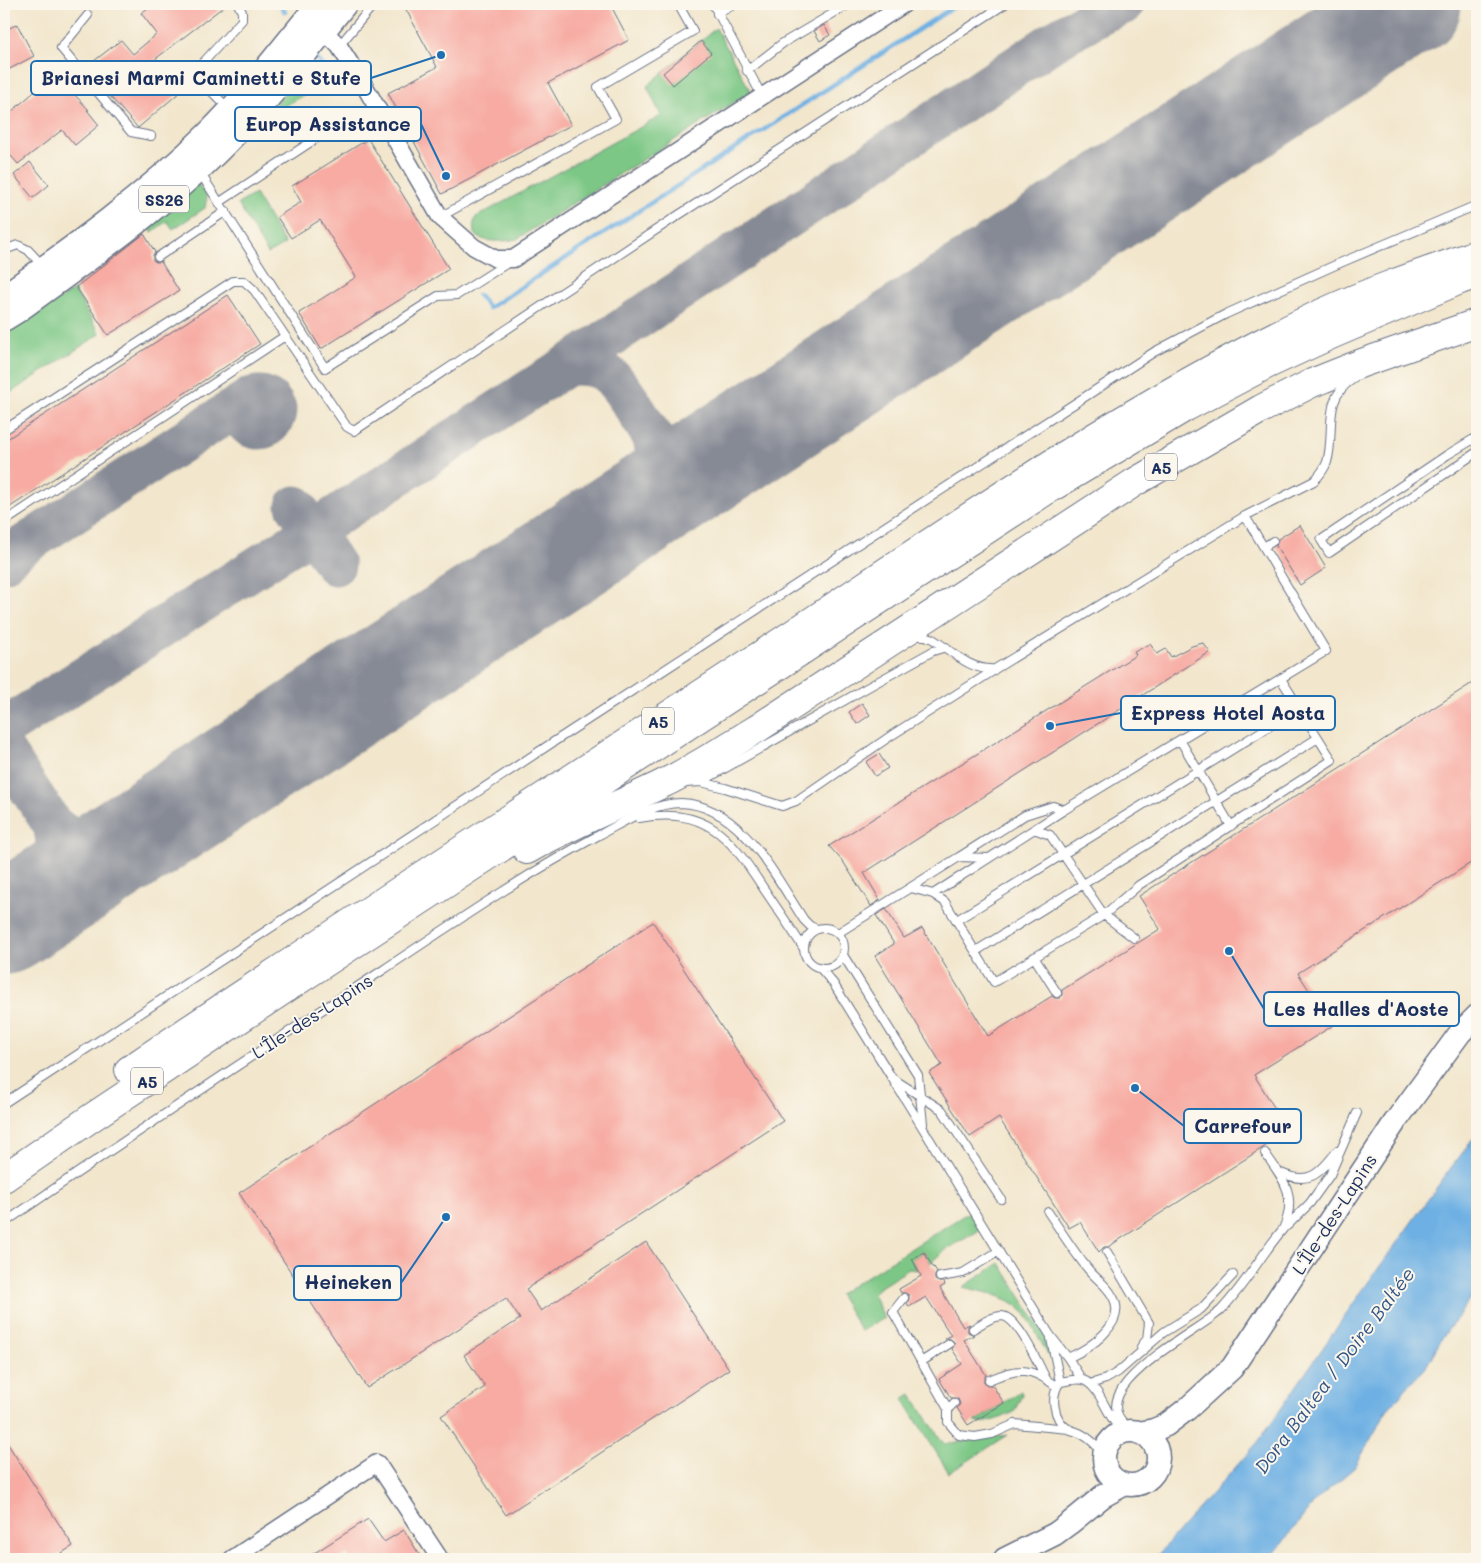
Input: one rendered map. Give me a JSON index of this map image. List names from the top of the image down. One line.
{"streets":{"highway":["A5"],"main road":["SS26"],"street":["L'Île-des-Lapins"]},"water":["Dora Baltea / Doire Baltée"],"places":["Brianesi Marmi Caminetti e Stufe","Europ Assistance","Express Hotel Aosta","Les Halles d'Aoste","Carrefour","Heineken"]}
